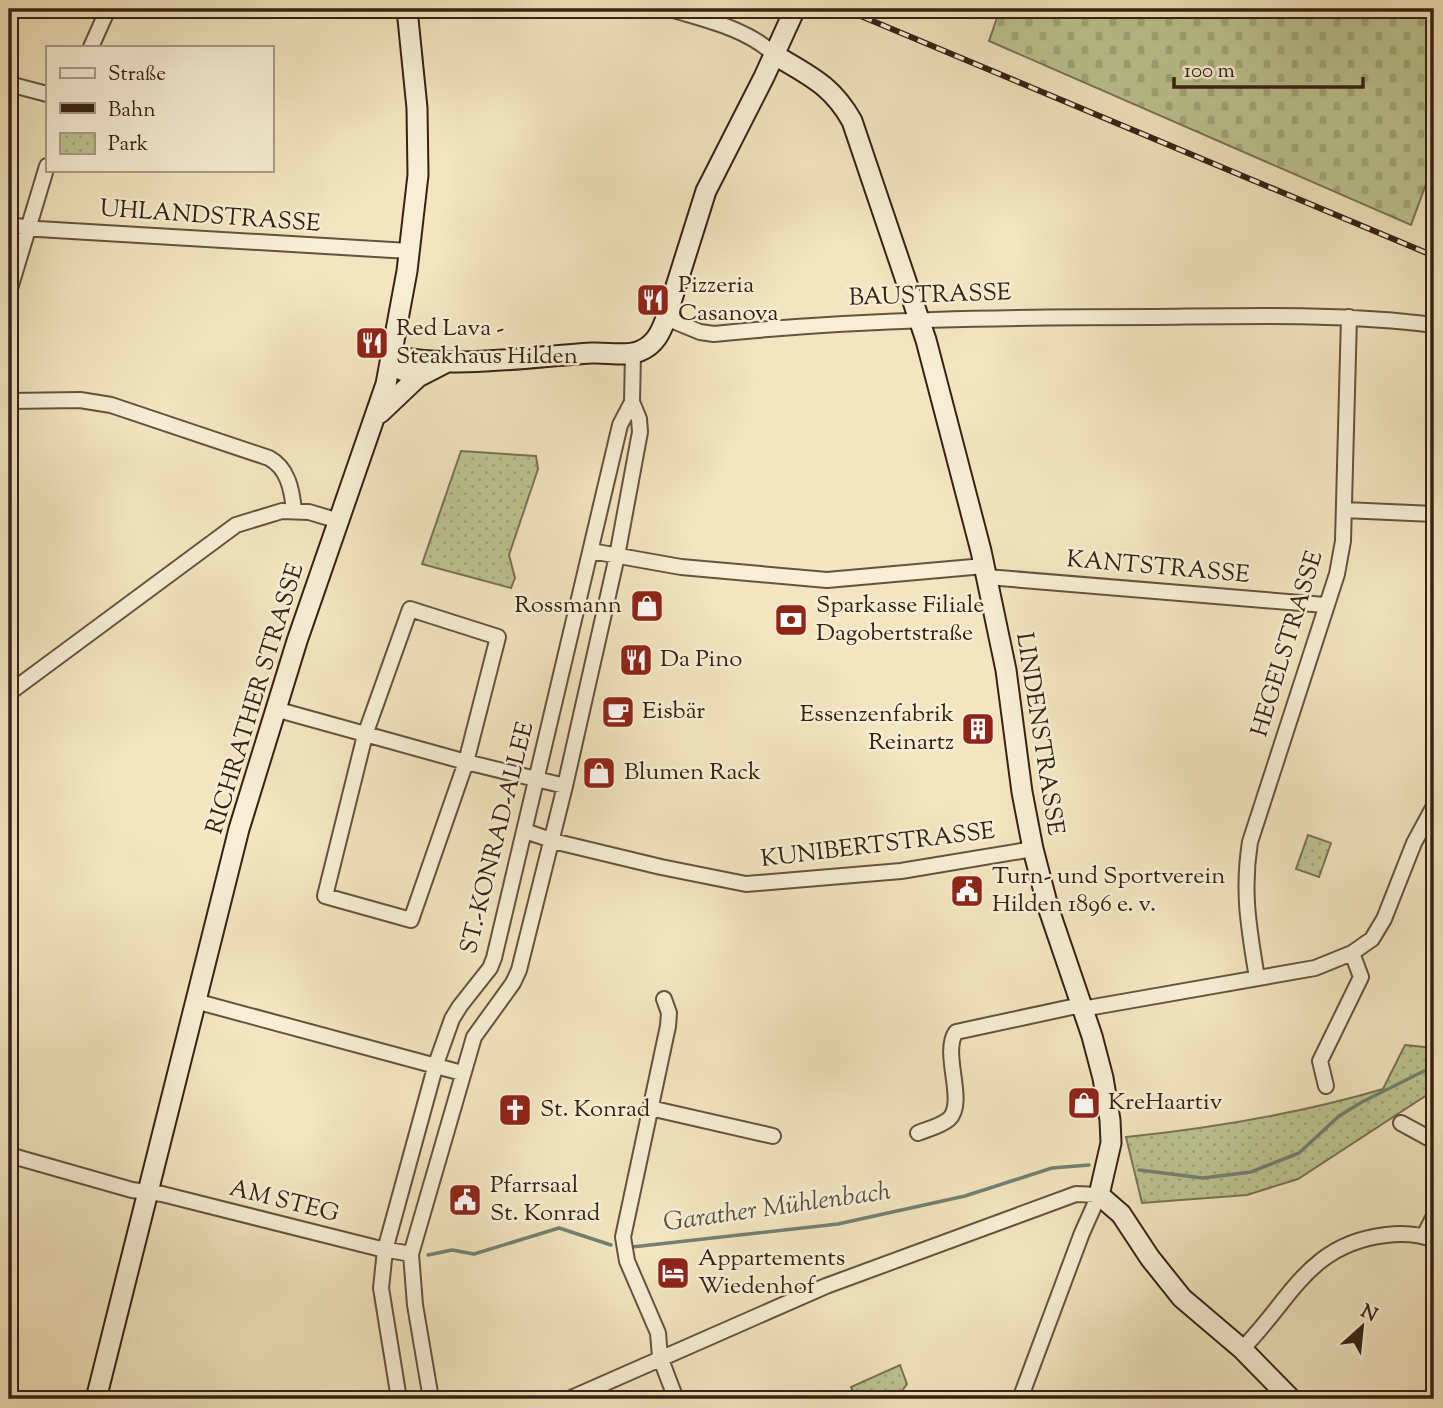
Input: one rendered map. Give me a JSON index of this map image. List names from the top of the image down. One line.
{"streets":{"main road":["RICHRATHER STRASSE","LINDENSTRASSE"],"street":["UHLANDSTRASSE","BAUSTRASSE","KANTSTRASSE","HEGELSTRASSE","ST.-KONRAD-ALLEE","KUNIBERTSTRASSE","AM STEG"]},"crossings":[["UHLANDSTRASSE","RICHRATHER STRASSE"],["BAUSTRASSE","HEGELSTRASSE"],["BAUSTRASSE","LINDENSTRASSE"],["KANTSTRASSE","HEGELSTRASSE"],["KANTSTRASSE","LINDENSTRASSE"],["KANTSTRASSE","ST.-KONRAD-ALLEE"],["RICHRATHER STRASSE","AM STEG"],["LINDENSTRASSE","KUNIBERTSTRASSE"],["ST.-KONRAD-ALLEE","KUNIBERTSTRASSE"],["ST.-KONRAD-ALLEE","AM STEG"]],"water":["Garather Mühlenbach"],"places":{"restaurant":["Pizzeria Casanova","Red Lava - Steakhaus Hilden","Da Pino"],"shop":["Rossmann","Blumen Rack","KreHaartiv"],"bank":["Sparkasse Filiale Dagobertstraße"],"cafe":["Eisbär"],"building":["Essenzenfabrik Reinartz"],"public building":["Turn- und Sportverein Hilden 1896 e. v.","Pfarrsaal St. Konrad"],"church":["St. Konrad"],"hotel":["Appartements Wiedenhof"]},"legend":["Straße","Bahn","Park"],"scale_bar":"100 m","north":"top right"}
